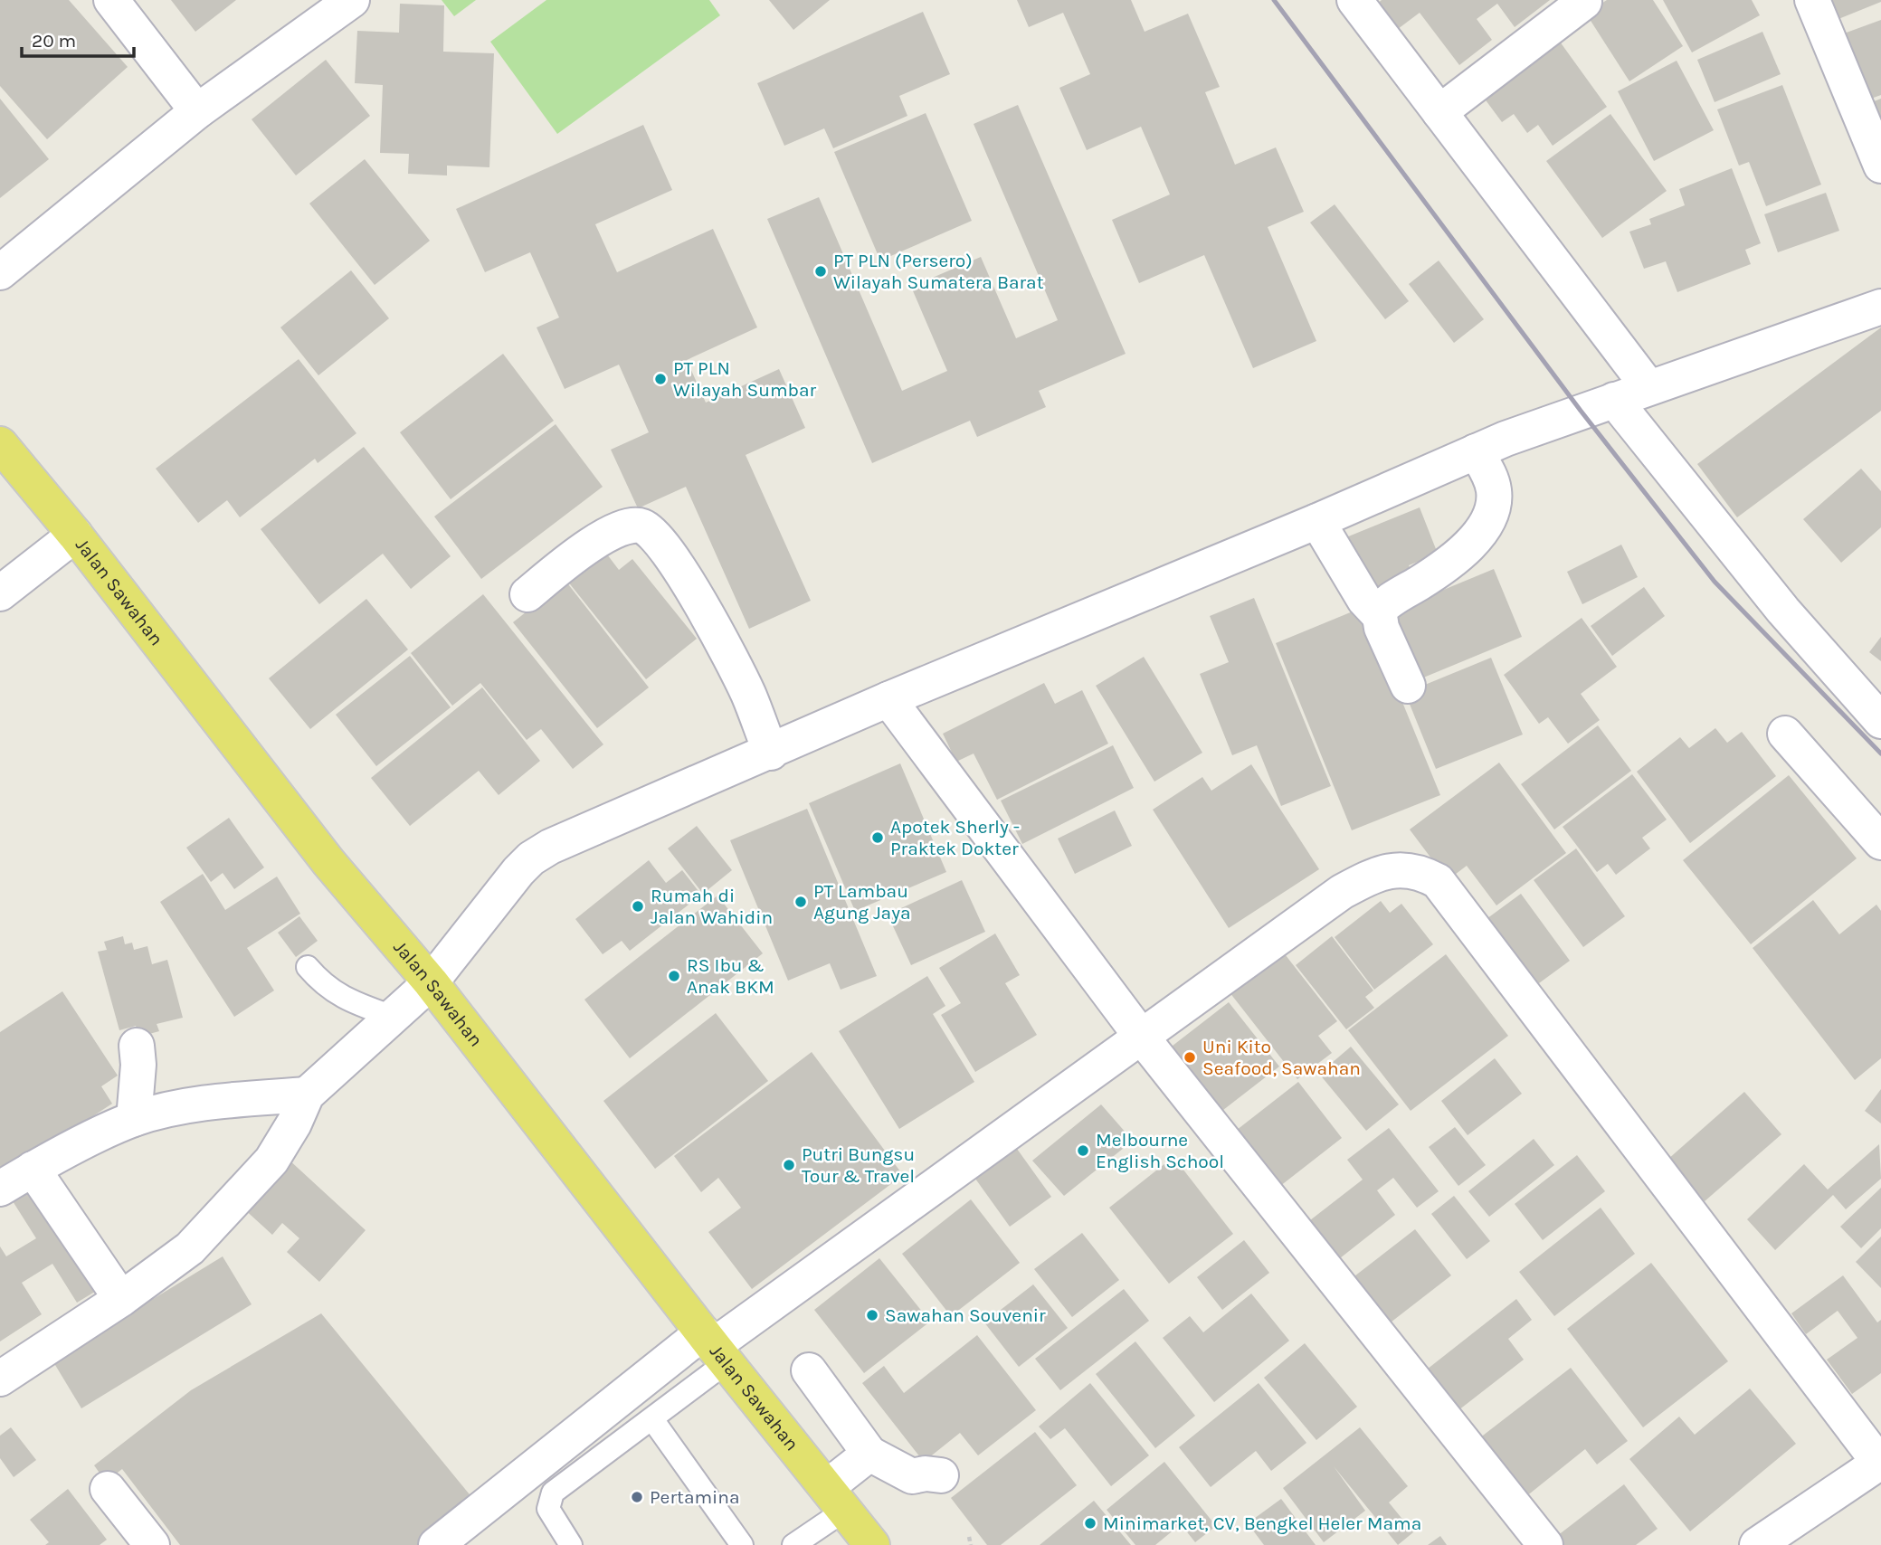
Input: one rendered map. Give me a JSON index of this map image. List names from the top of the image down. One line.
{"streets":{"main road":["Jalan Sawahan"]},"places":["PT PLN (Persero) Wilayah Sumatera Barat","PT PLN Wilayah Sumbar","Apotek Sherly - Praktek Dokter","PT Lambau Agung Jaya","Rumah di Jalan Wahidin","RS Ibu & Anak BKM","Uni Kito Seafood, Sawahan","Melbourne English School","Putri Bungsu Tour & Travel","Sawahan Souvenir","Pertamina","Minimarket, CV, Bengkel Heler Mama"],"scale_bar":"20 m"}
